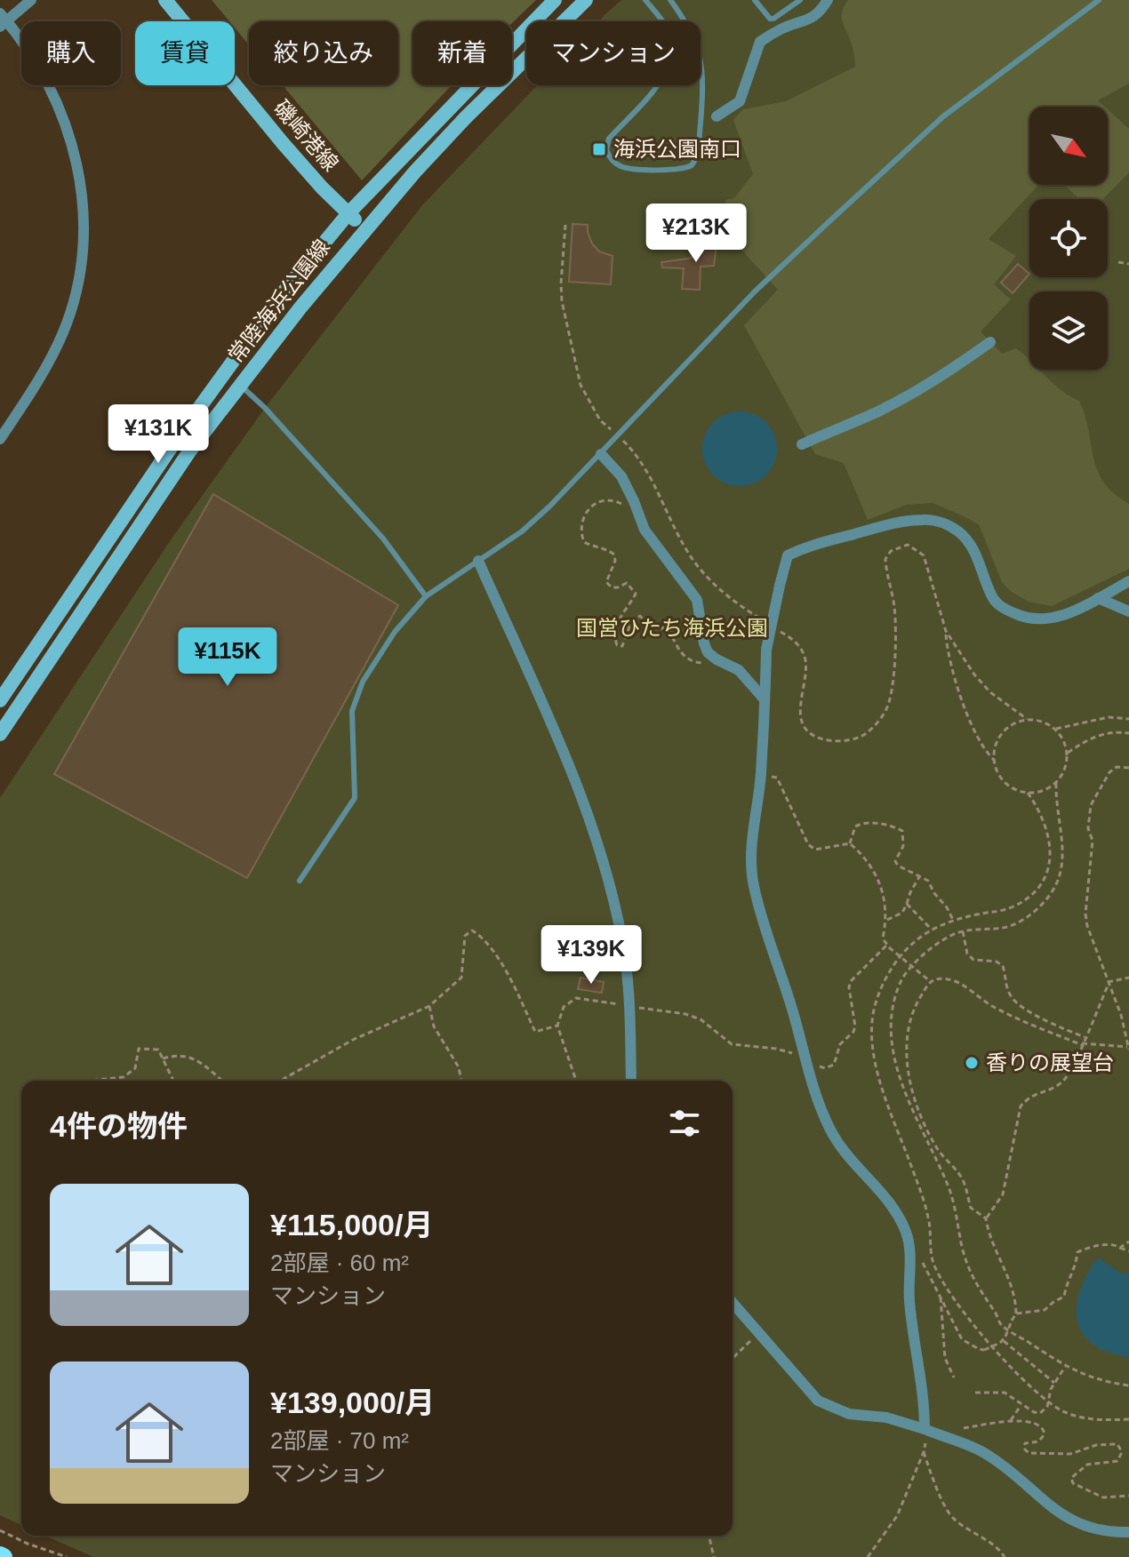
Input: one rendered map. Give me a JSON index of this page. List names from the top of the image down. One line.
{"streets":{"main road":["磯崎港線","常陸海浜公園線"]},"crossings":[["磯崎港線","常陸海浜公園線"]],"parks":["国営ひたち海浜公園"],"places":{"transit":["海浜公園南口"],"other":["香りの展望台"]},"north":"bottom right","page":{"chip":["購入","賃貸","絞り込み","新着","マンション"],"price":["¥213K","¥131K","¥115K","¥139K"],"heading":"4件の物件","list":[{"name":"¥115,000/月","note":"2部屋 · 60 m² · マンション"},{"name":"¥139,000/月","note":"2部屋 · 70 m² · マンション"}]}}
